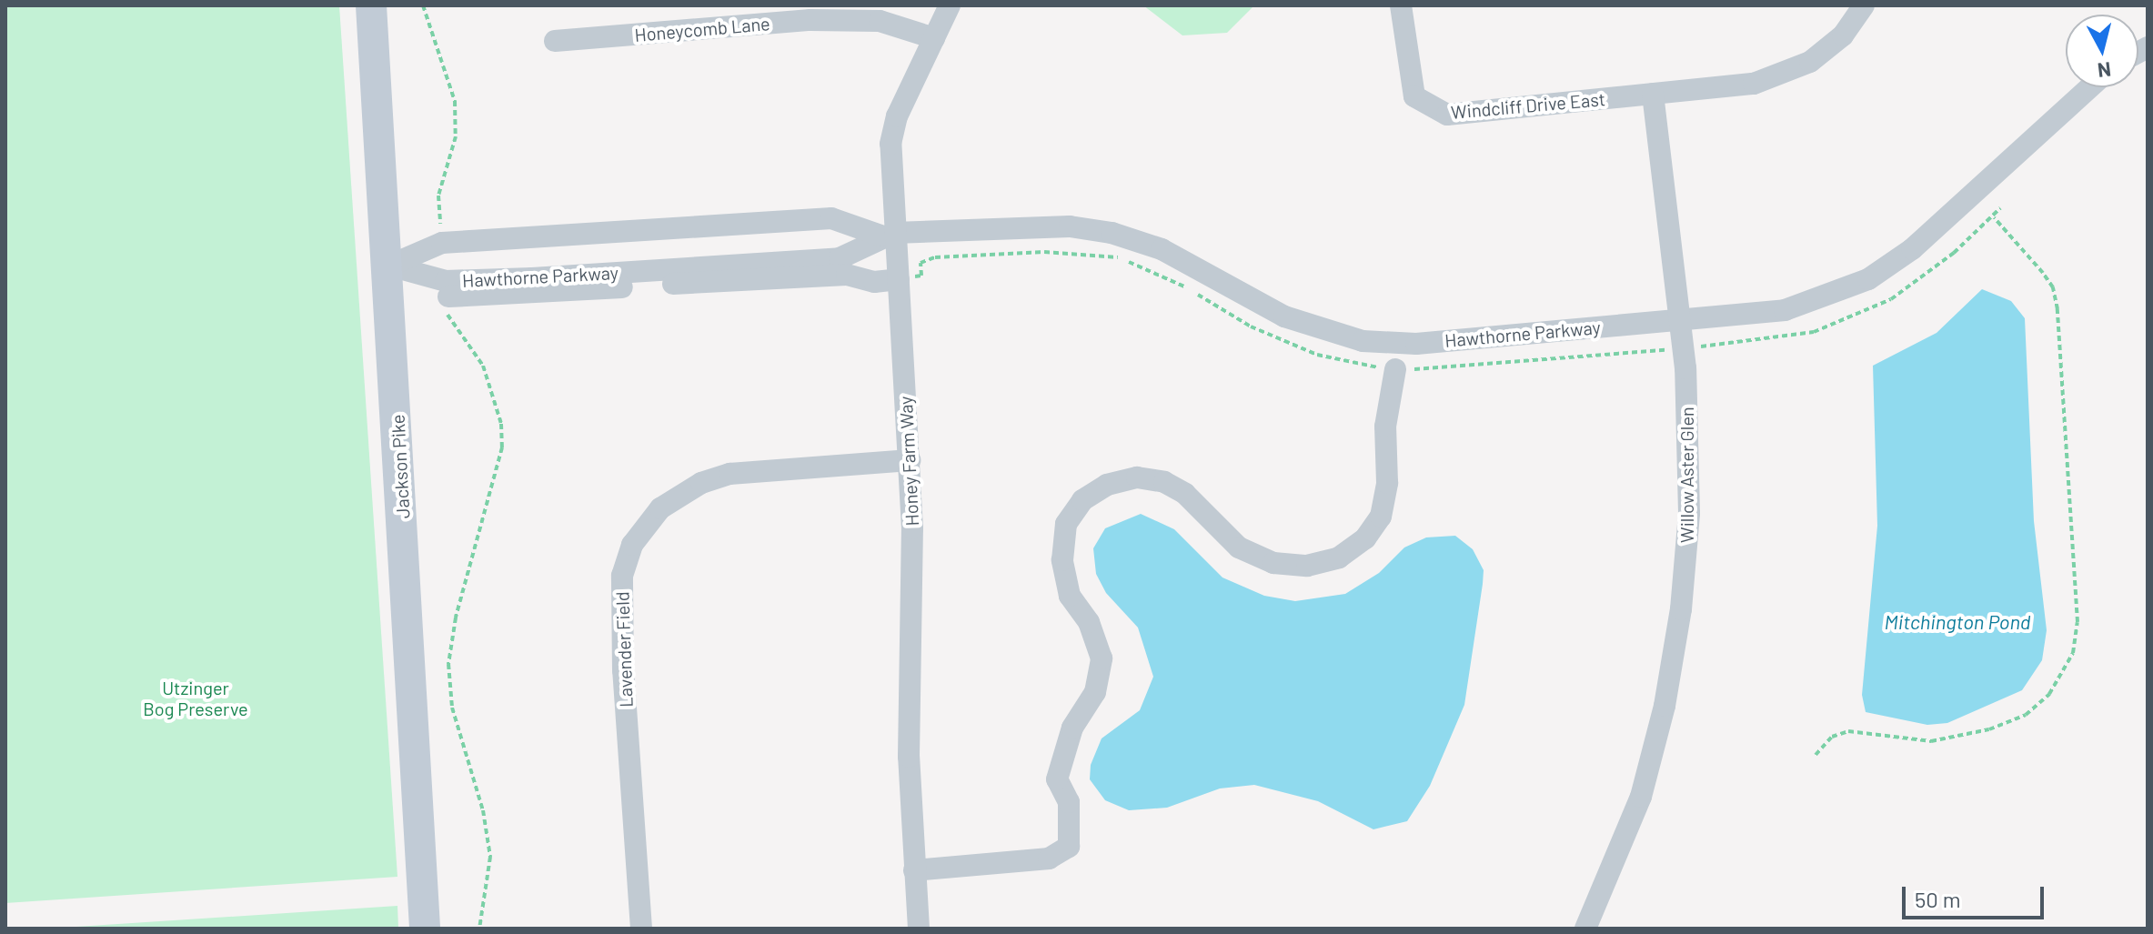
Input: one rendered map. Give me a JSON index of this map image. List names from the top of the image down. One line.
{"streets":{"main road":["Jackson Pike"],"street":["Honeycomb Lane","Windcliff Drive East","Hawthorne Parkway","Honey Farm Way","Willow Aster Glen","Lavender Field"]},"crossings":[["Honeycomb Lane","Honey Farm Way"],["Windcliff Drive East","Willow Aster Glen"],["Hawthorne Parkway","Honey Farm Way"],["Hawthorne Parkway","Jackson Pike"],["Hawthorne Parkway","Willow Aster Glen"],["Honey Farm Way","Lavender Field"]],"water":["Mitchington Pond"],"parks":["Utzinger Bog Preserve"],"scale_bar":"50 m","north":"bottom"}
